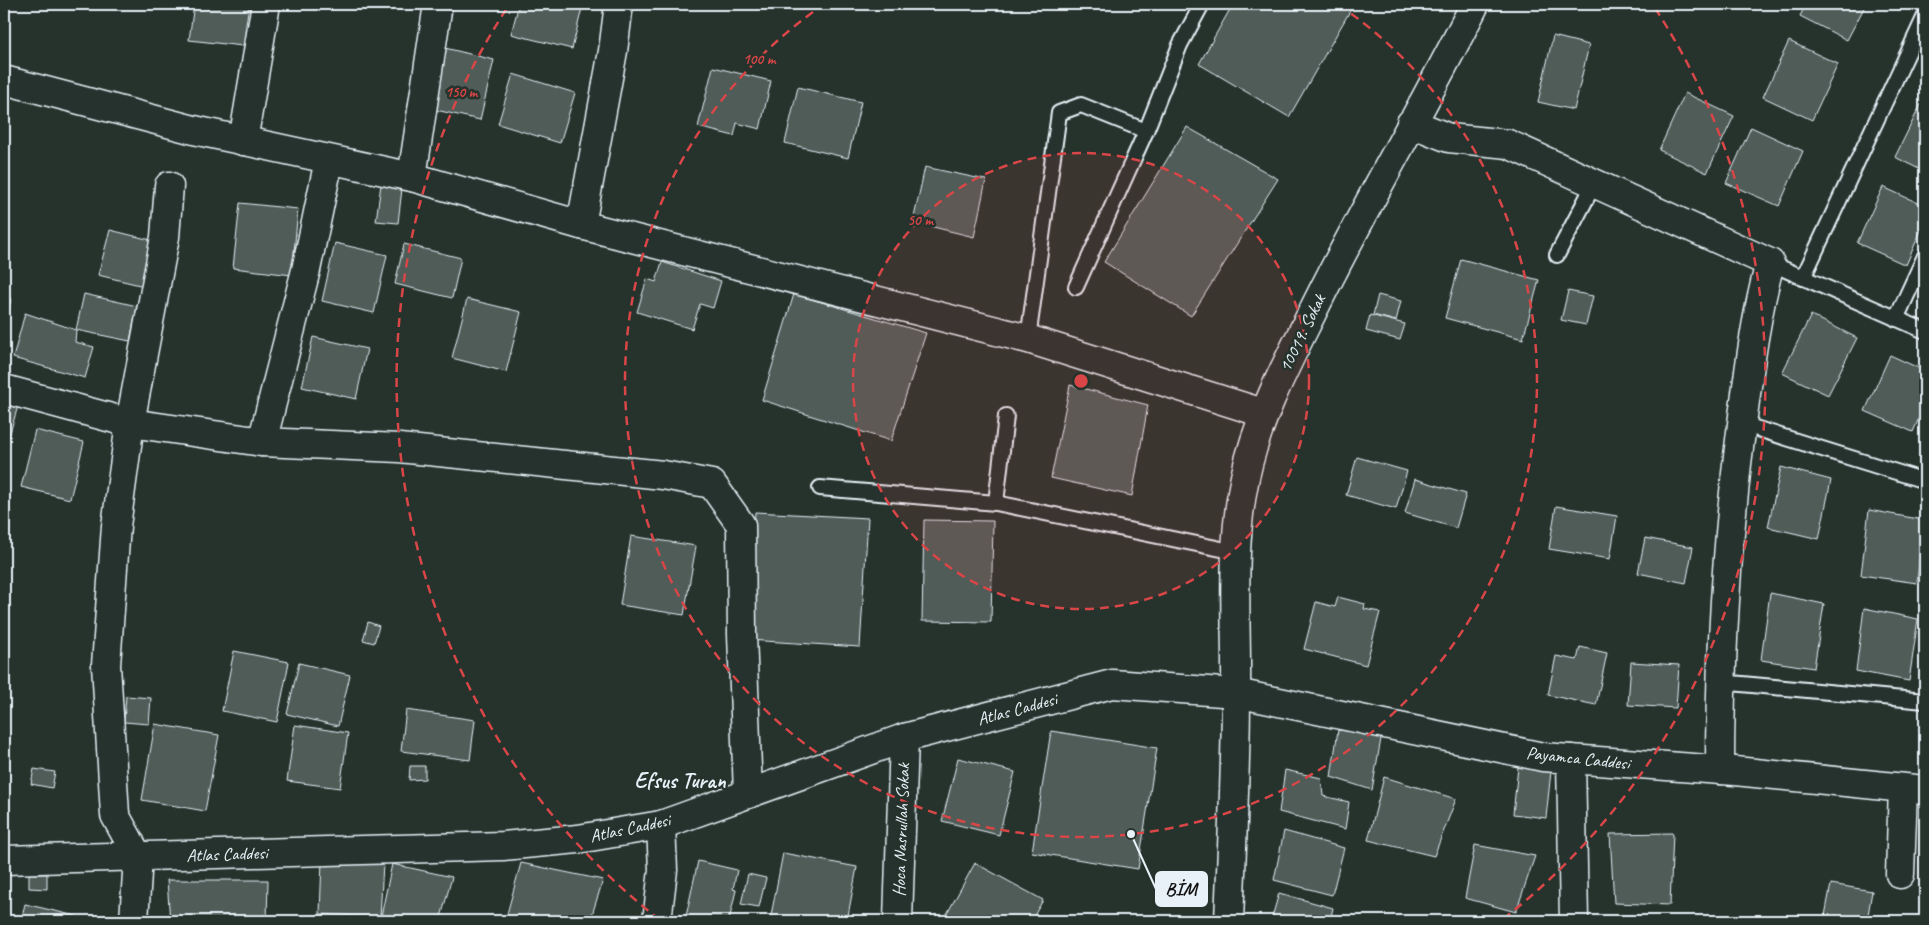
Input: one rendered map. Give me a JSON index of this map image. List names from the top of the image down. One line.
{"streets":{"street":["10019. Sokak","Atlas Caddesi","Payamca Caddesi","Hoca Nasrullah Sokak"]},"crossings":[["10019. Sokak","Atlas Caddesi"],["10019. Sokak","Payamca Caddesi"],["Atlas Caddesi","Payamca Caddesi"],["Atlas Caddesi","Hoca Nasrullah Sokak"]],"districts":["Efsus Turan"],"places":["BİM"],"rings":["100 m","150 m","50 m"]}
